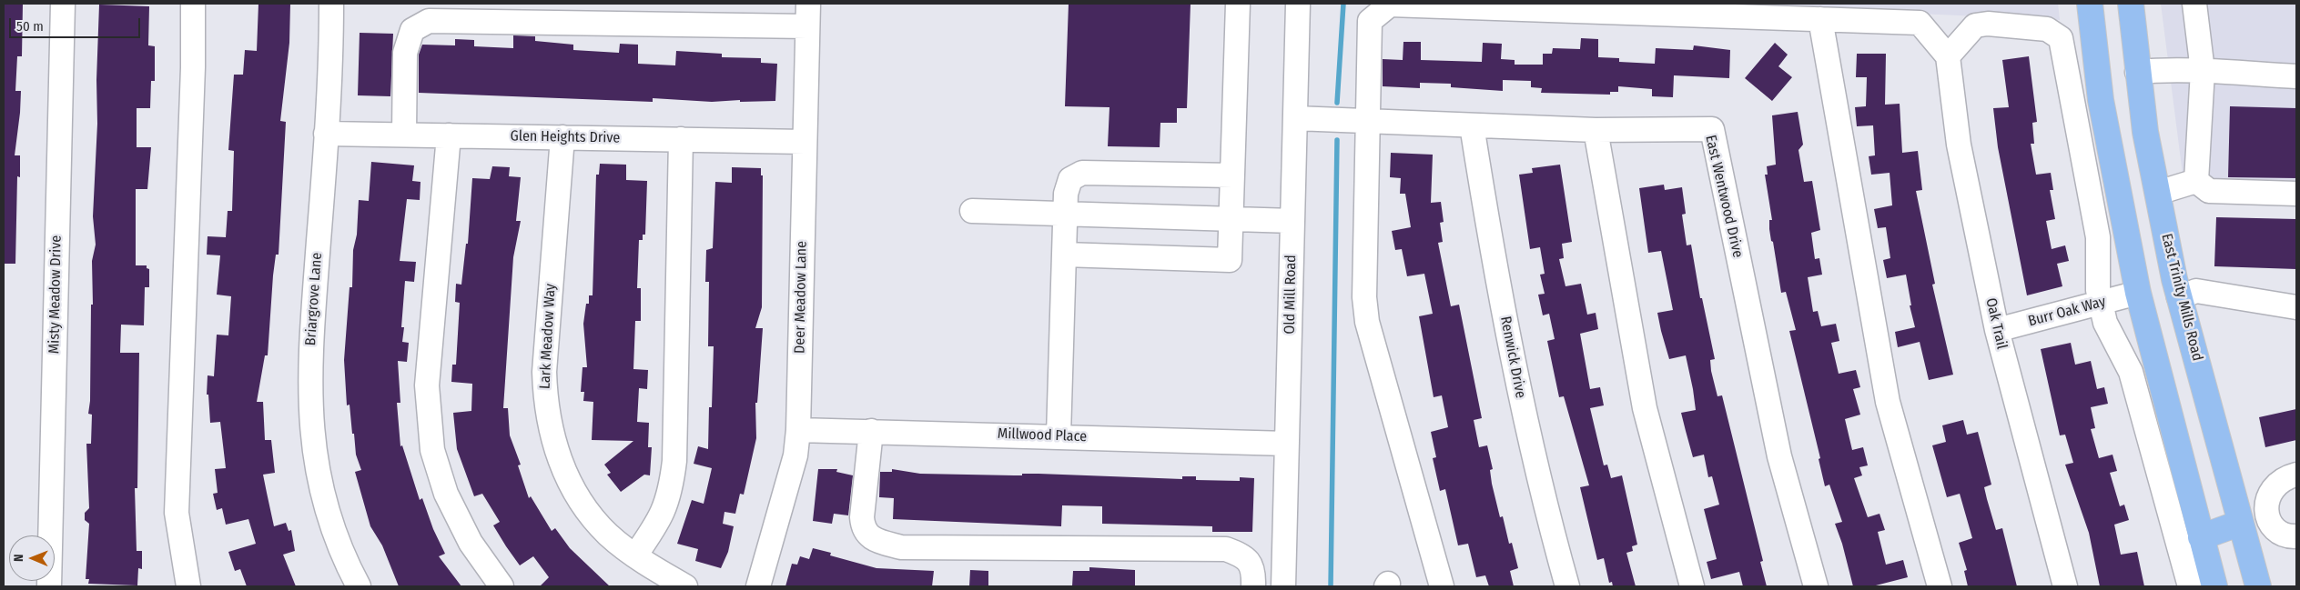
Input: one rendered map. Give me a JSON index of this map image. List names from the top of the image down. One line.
{"streets":{"main road":["East Trinity Mills Road"],"street":["Glen Heights Drive","East Wentwood Drive","Misty Meadow Drive","Old Mill Road","Deer Meadow Lane","Briargrove Lane","Burr Oak Way","Oak Trail","Lark Meadow Way","Renwick Drive","Millwood Place"]},"crossings":[["Glen Heights Drive","Deer Meadow Lane"],["Glen Heights Drive","Briargrove Lane"],["Glen Heights Drive","Lark Meadow Way"],["East Wentwood Drive","Old Mill Road"],["East Wentwood Drive","Renwick Drive"],["Old Mill Road","Millwood Place"],["Deer Meadow Lane","Millwood Place"],["Burr Oak Way","Oak Trail"]],"scale_bar":"50 m","north":"left"}
